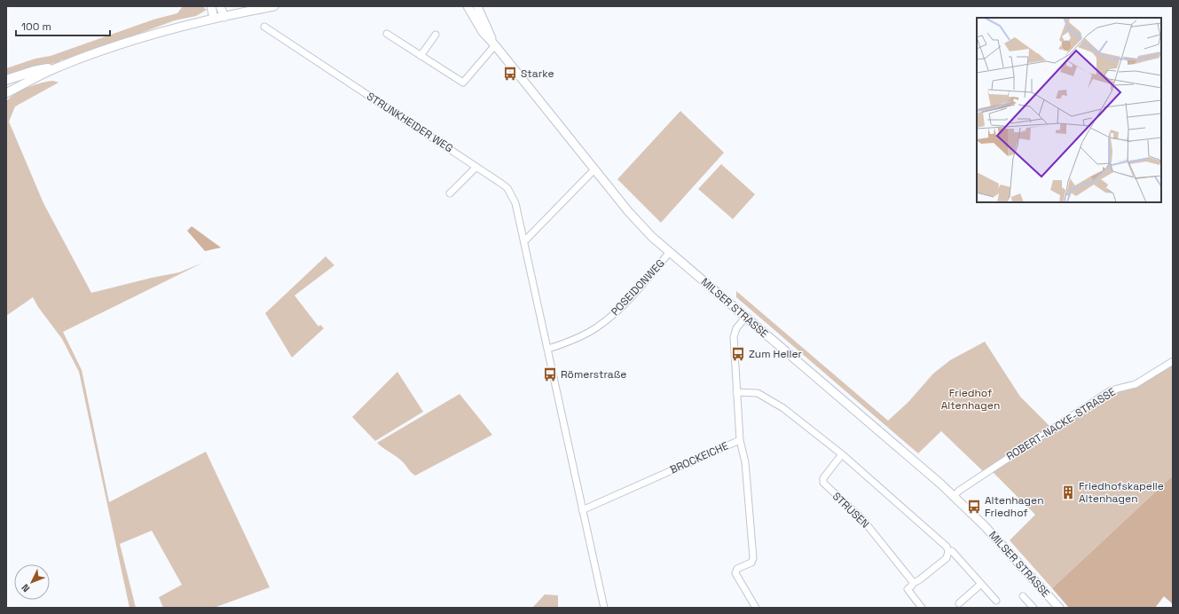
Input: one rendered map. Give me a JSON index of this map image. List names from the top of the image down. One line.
{"streets":{"main road":["MILSER STRASSE"],"street":["STRUNKHEIDER WEG","POSEIDONWEG","ROBERT-NACKE-STRASSE","BROCKEICHE","STRUSEN"]},"crossings":[["POSEIDONWEG","MILSER STRASSE"],["MILSER STRASSE","ROBERT-NACKE-STRASSE"],["MILSER STRASSE","BROCKEICHE"]],"parks":["Friedhof Altenhagen"],"places":{"bus stop":["Starke","Zum Heller","Römerstraße","Altenhagen Friedhof"],"building":["Friedhofskapelle Altenhagen"]},"scale_bar":"100 m","north":"bottom left"}
